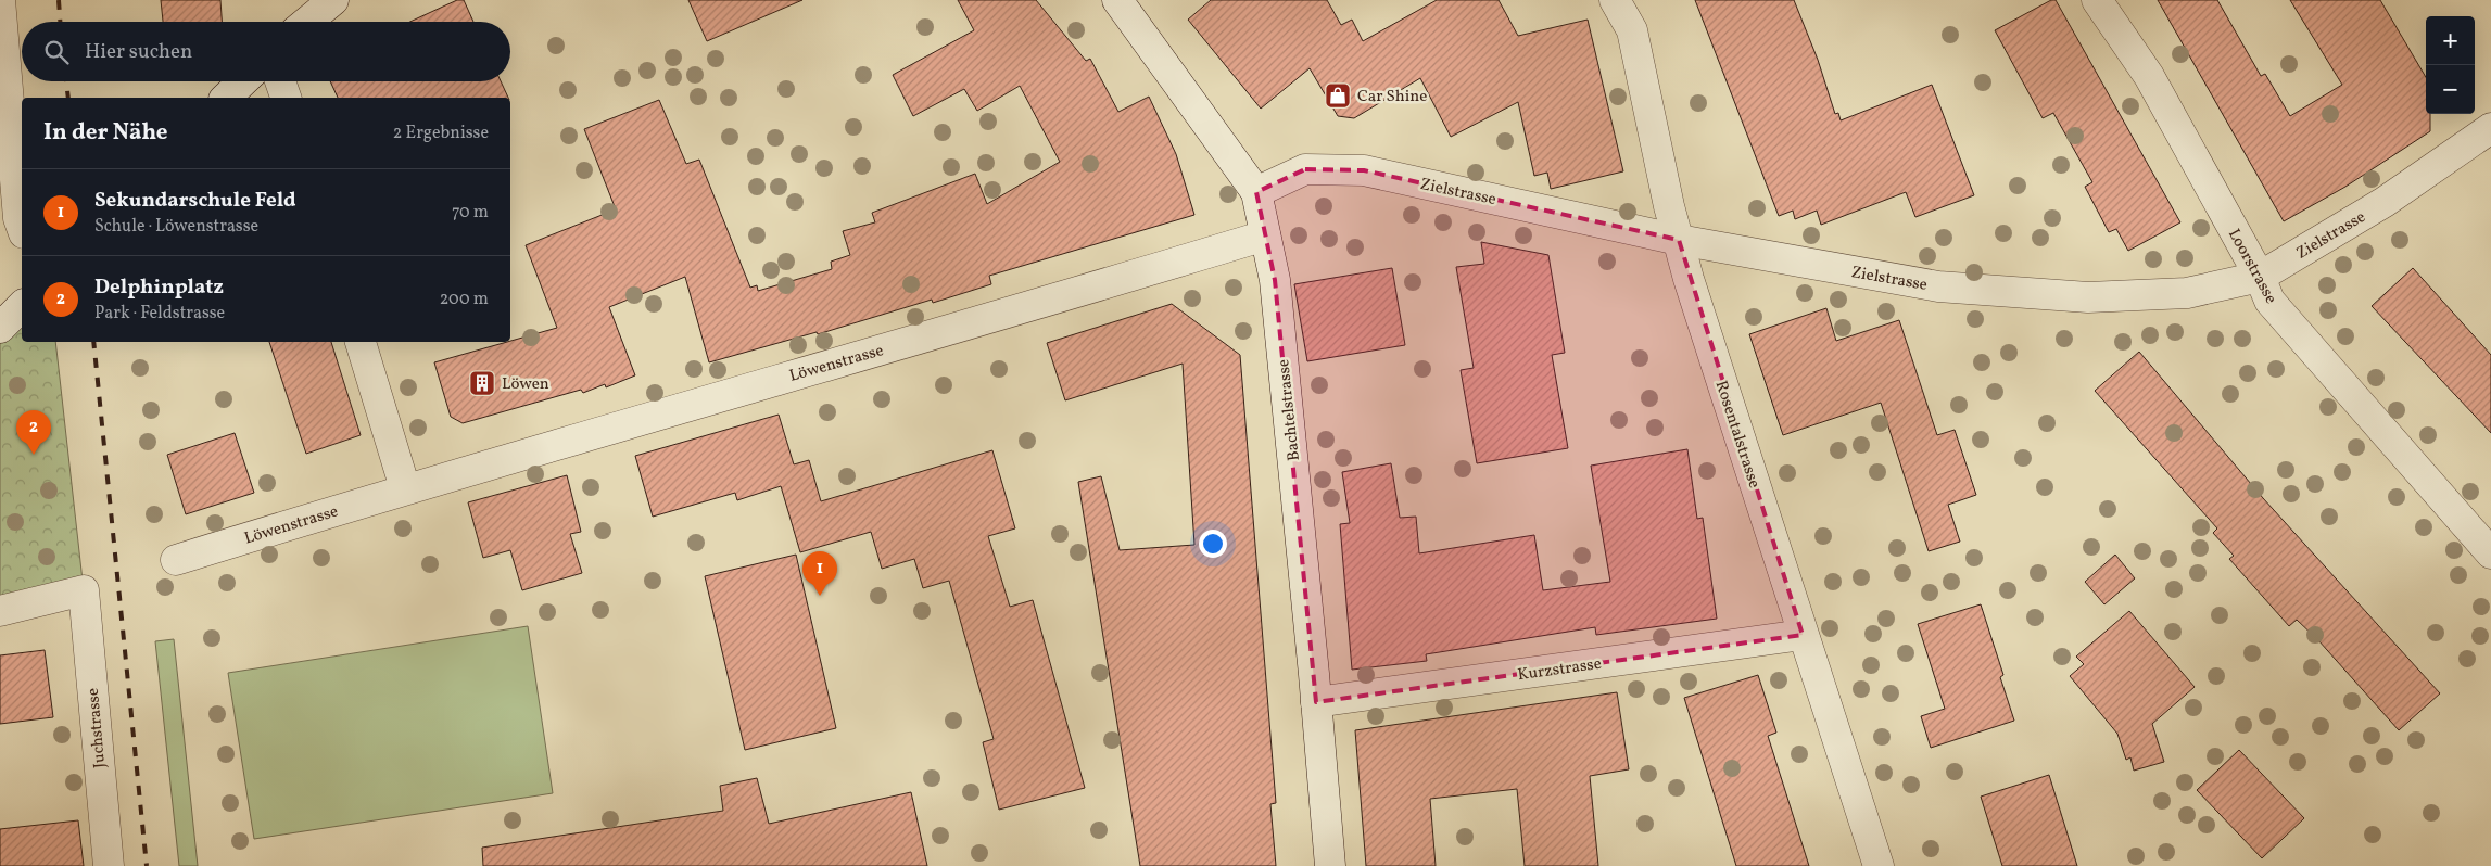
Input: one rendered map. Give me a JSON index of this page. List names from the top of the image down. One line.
{"streets":{"street":["Zielstrasse","Loorstrasse","Löwenstrasse","Bachtelstrasse","Rosentalstrasse","Kurzstrasse","Juchstrasse"]},"crossings":[["Zielstrasse","Loorstrasse"],["Zielstrasse","Bachtelstrasse"],["Zielstrasse","Rosentalstrasse"],["Löwenstrasse","Bachtelstrasse"],["Bachtelstrasse","Kurzstrasse"],["Rosentalstrasse","Kurzstrasse"]],"places":{"shop":["Car Shine"],"building":["Löwen"]},"page":{"map_buttons":["+","−"],"search":"Hier suchen","heading":["In der Nähe","2 Ergebnisse"],"list":[{"mark":"1","name":"Sekundarschule Feld","note":"Schule · Löwenstrasse","value":"70 m"},{"mark":"2","name":"Delphinplatz","note":"Park · Feldstrasse","value":"200 m"}],"pins":["2","1"]}}
